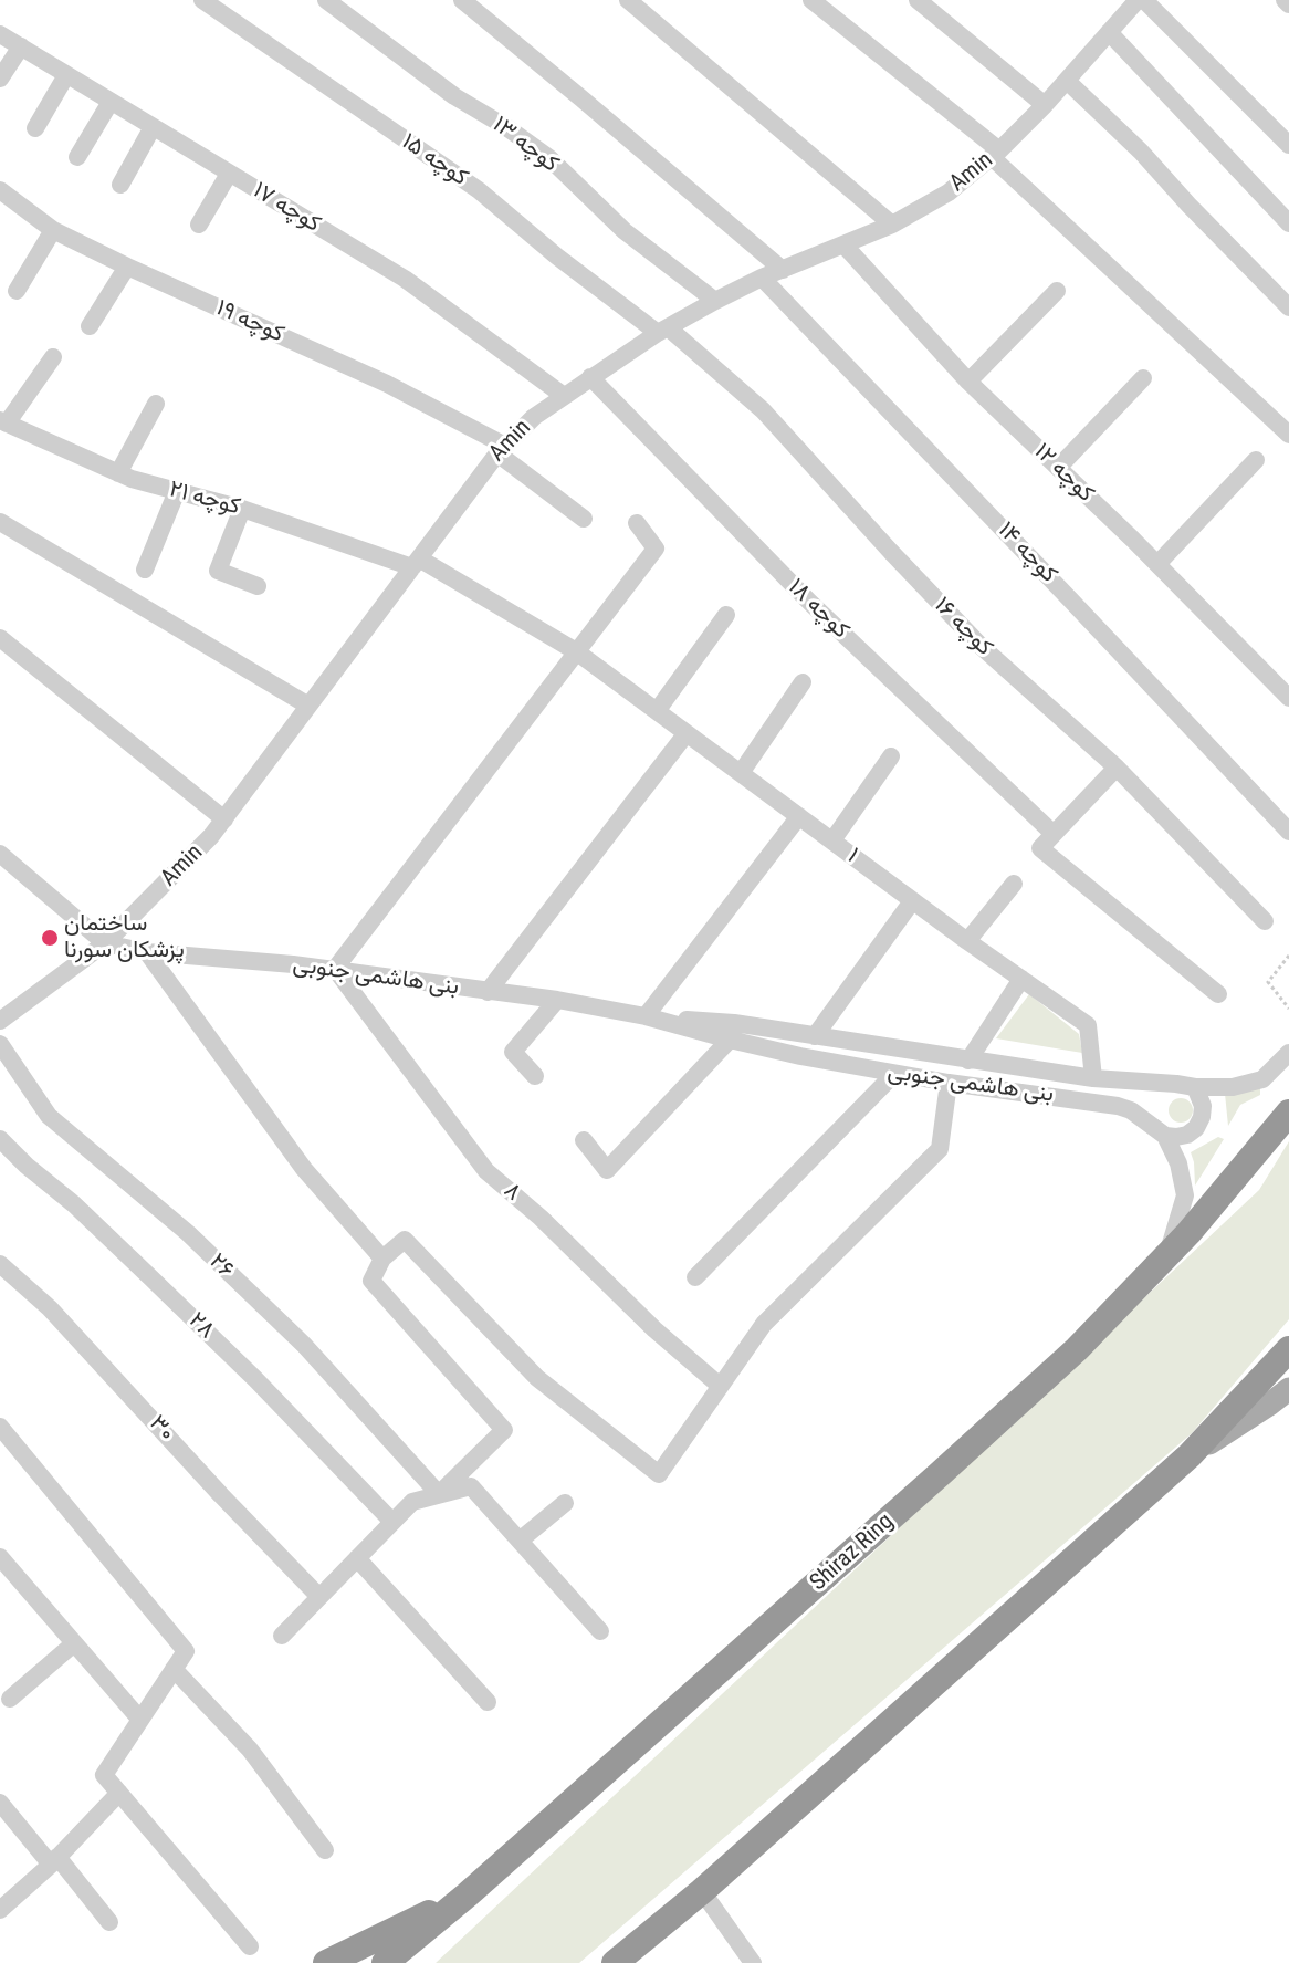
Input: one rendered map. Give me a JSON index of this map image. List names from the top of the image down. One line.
{"streets":{"highway":["Shiraz Ring"],"street":["کوچه ۱۳","کوچه ۱۵","Amin","کوچه ۱۷","کوچه ۱۹","کوچه ۱۲","کوچه ۲۱","کوچه ۱۴","کوچه ۱۸","کوچه ۱۶","۱","بنی هاشمی جنوبی","۸","۲۶","۲۸","۳۰"]},"crossings":[["کوچه ۱۳","Amin"],["کوچه ۱۵","Amin"],["کوچه ۱۵","کوچه ۱۶"],["Amin","کوچه ۱۷"],["Amin","کوچه ۱۹"],["Amin","کوچه ۱۲"],["Amin","کوچه ۲۱"],["Amin","کوچه ۱۴"],["Amin","کوچه ۱۸"],["Amin","کوچه ۱۶"],["Amin","بنی هاشمی جنوبی"],["کوچه ۲۱","۱"],["۱","بنی هاشمی جنوبی"],["بنی هاشمی جنوبی","۸"],["بنی هاشمی جنوبی","Shiraz Ring"]],"places":["ساختمان پزشکان سورنا"]}
